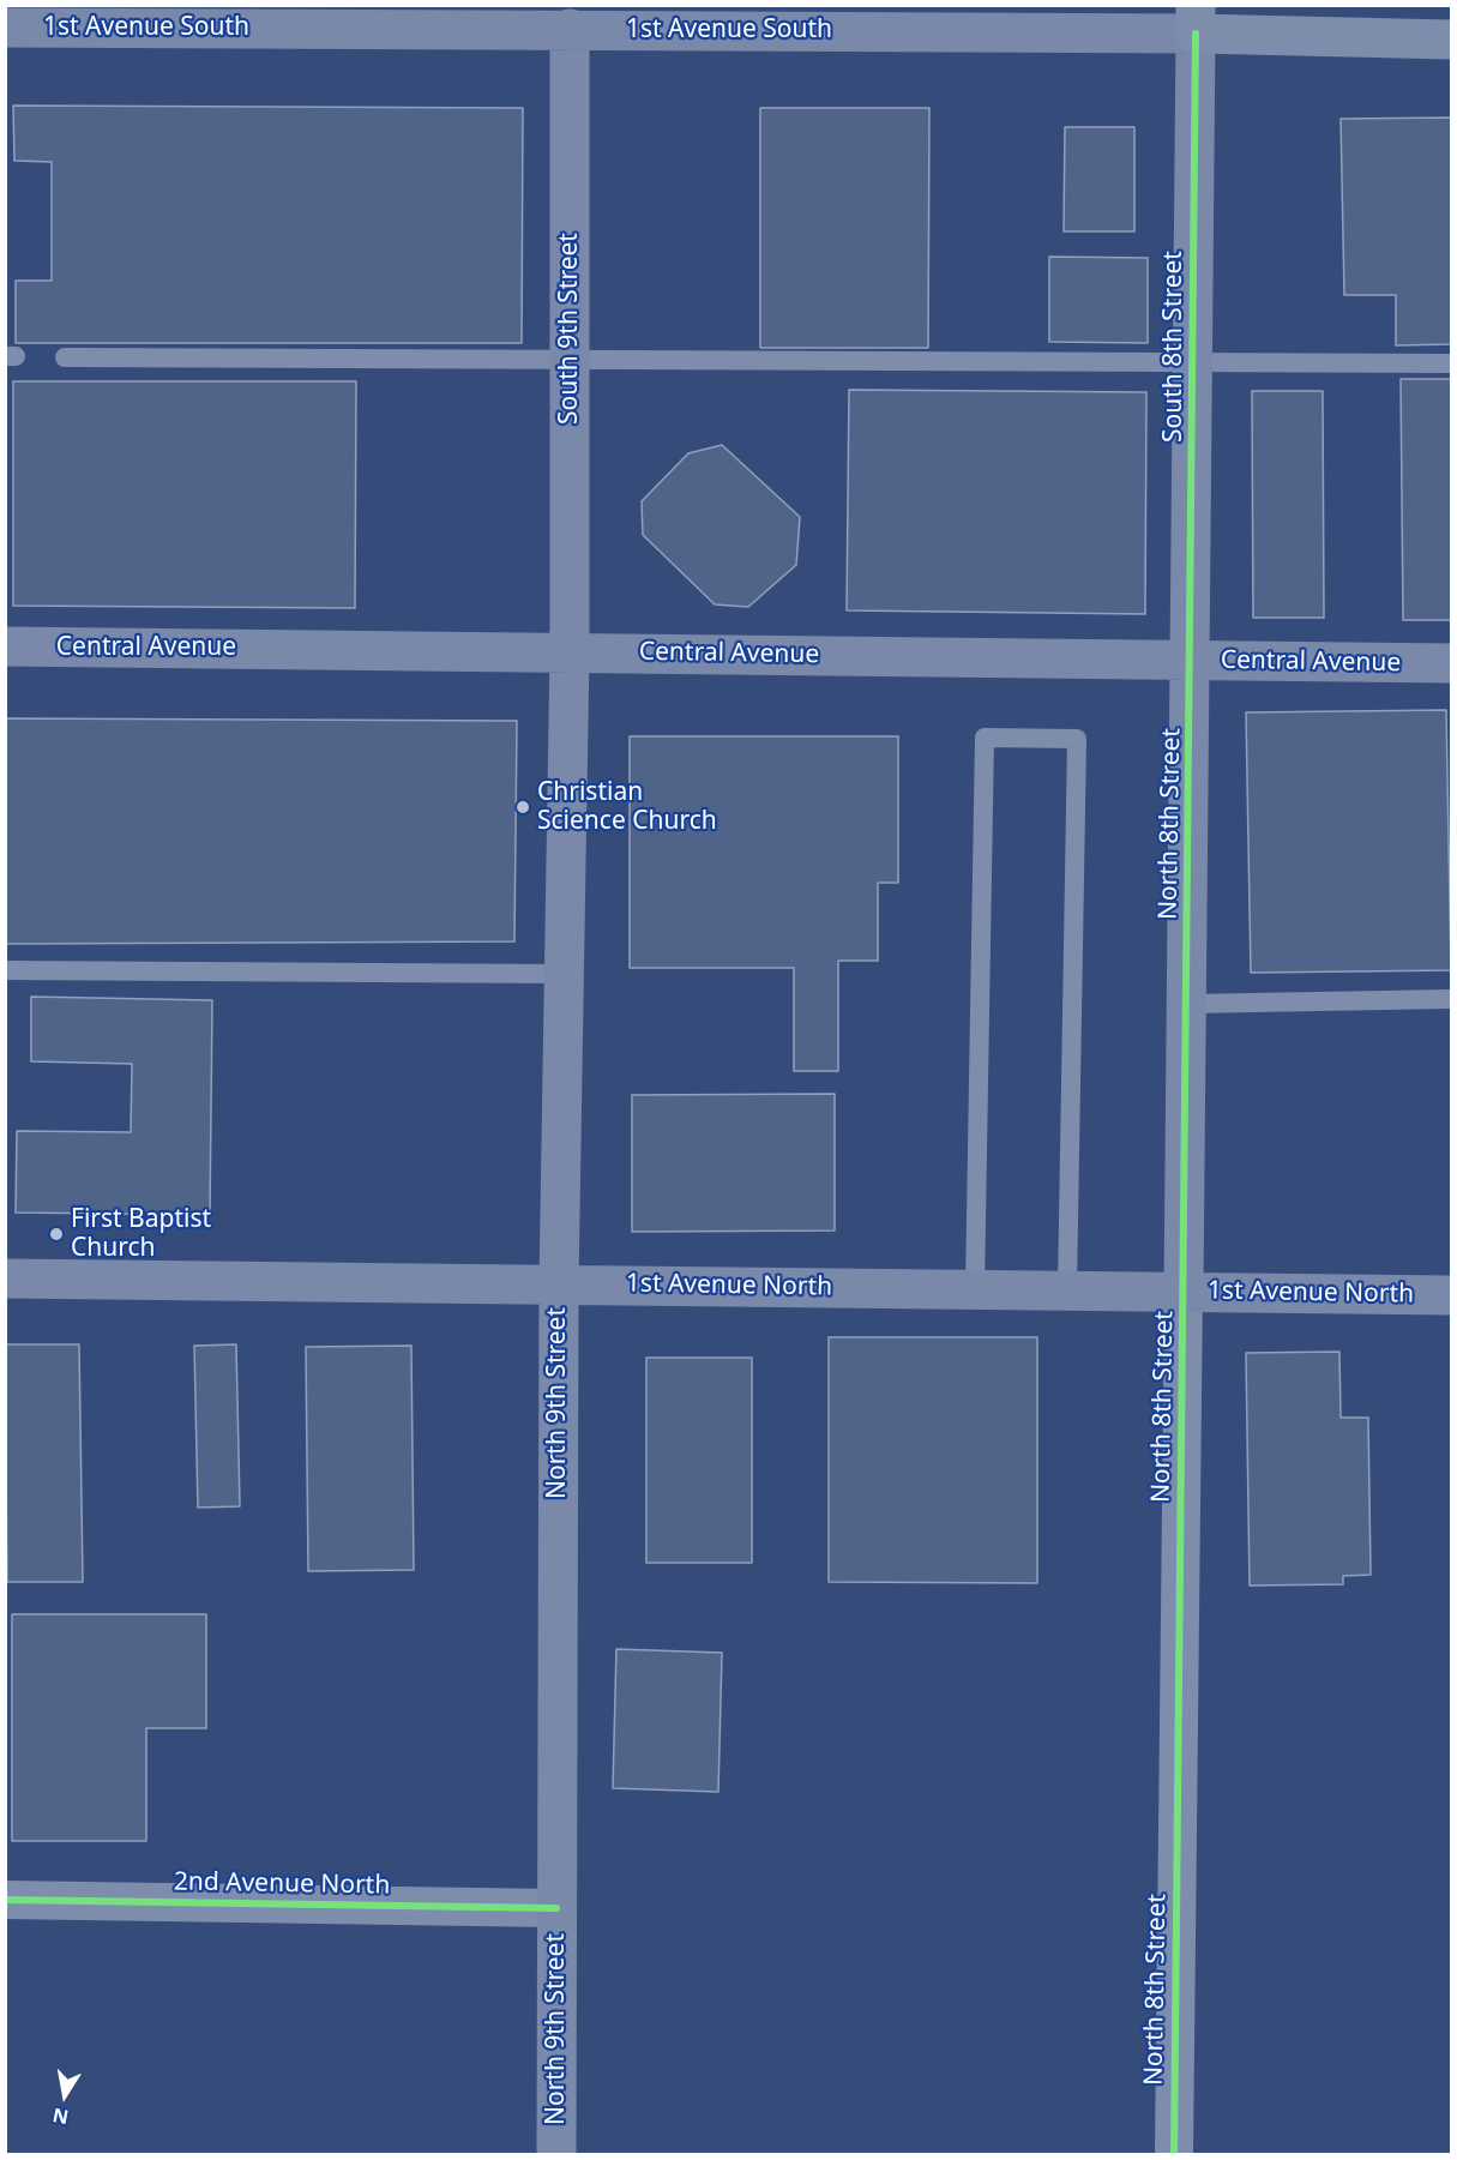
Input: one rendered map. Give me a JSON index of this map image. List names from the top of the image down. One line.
{"streets":{"main road":["1st Avenue South","South 9th Street","South 8th Street","Central Avenue","North 8th Street","1st Avenue North","North 9th Street"],"street":["2nd Avenue North"]},"crossings":[["1st Avenue South","South 9th Street"],["1st Avenue South","South 8th Street"],["South 9th Street","Central Avenue"],["South 9th Street","North 9th Street"],["South 8th Street","Central Avenue"],["South 8th Street","North 8th Street"],["Central Avenue","North 8th Street"],["Central Avenue","North 9th Street"],["North 8th Street","1st Avenue North"],["1st Avenue North","North 9th Street"],["North 9th Street","2nd Avenue North"]],"places":["Christian Science Church","First Baptist Church"],"north":"bottom"}
